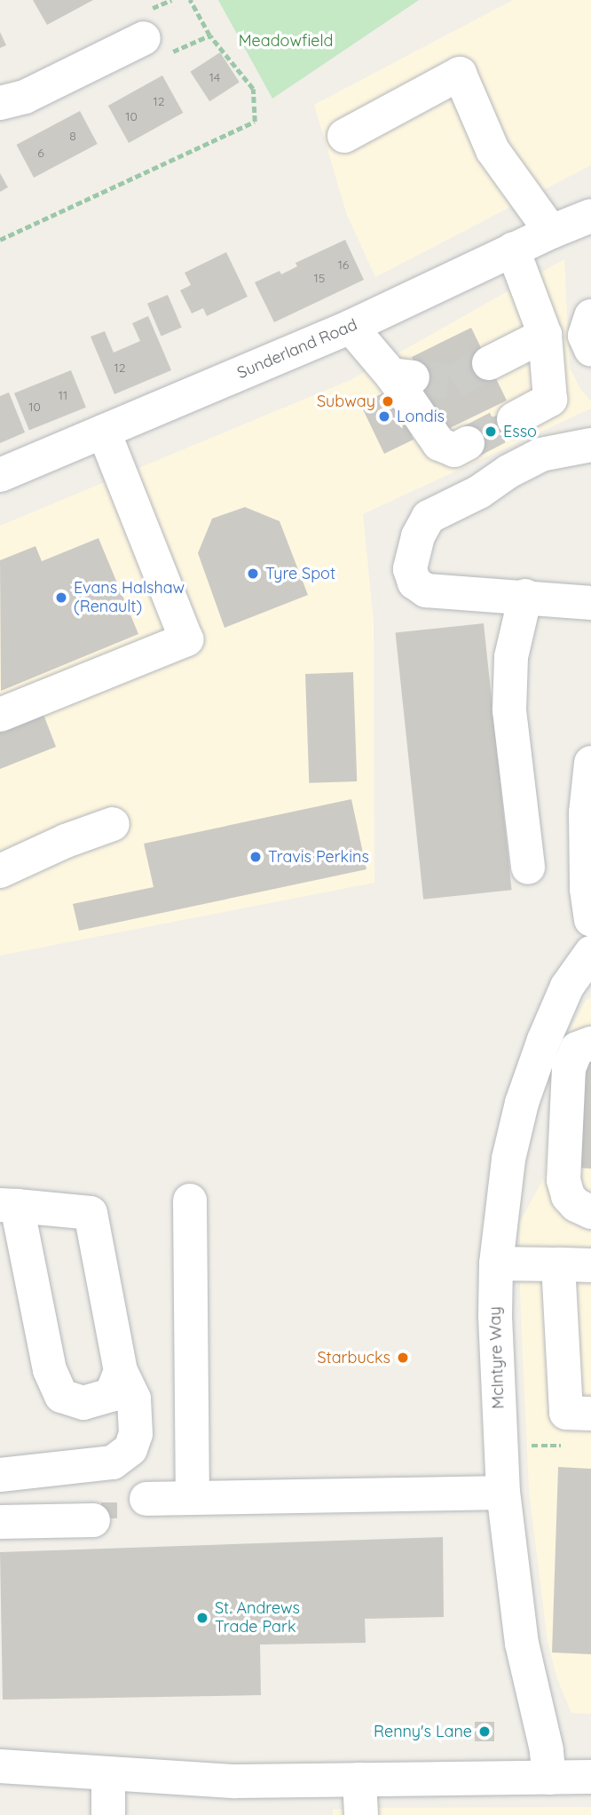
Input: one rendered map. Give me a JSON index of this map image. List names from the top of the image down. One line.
{"streets":{"street":["Sunderland Road","McIntyre Way"]},"parks":["Meadowfield"],"places":["Subway","Londis","Esso","Tyre Spot","Evans Halshaw (Renault)","Travis Perkins","Starbucks","St. Andrews Trade Park","Renny's Lane"],"house_numbers":["14","12","10","8","6","16","15","12","11","10"]}
